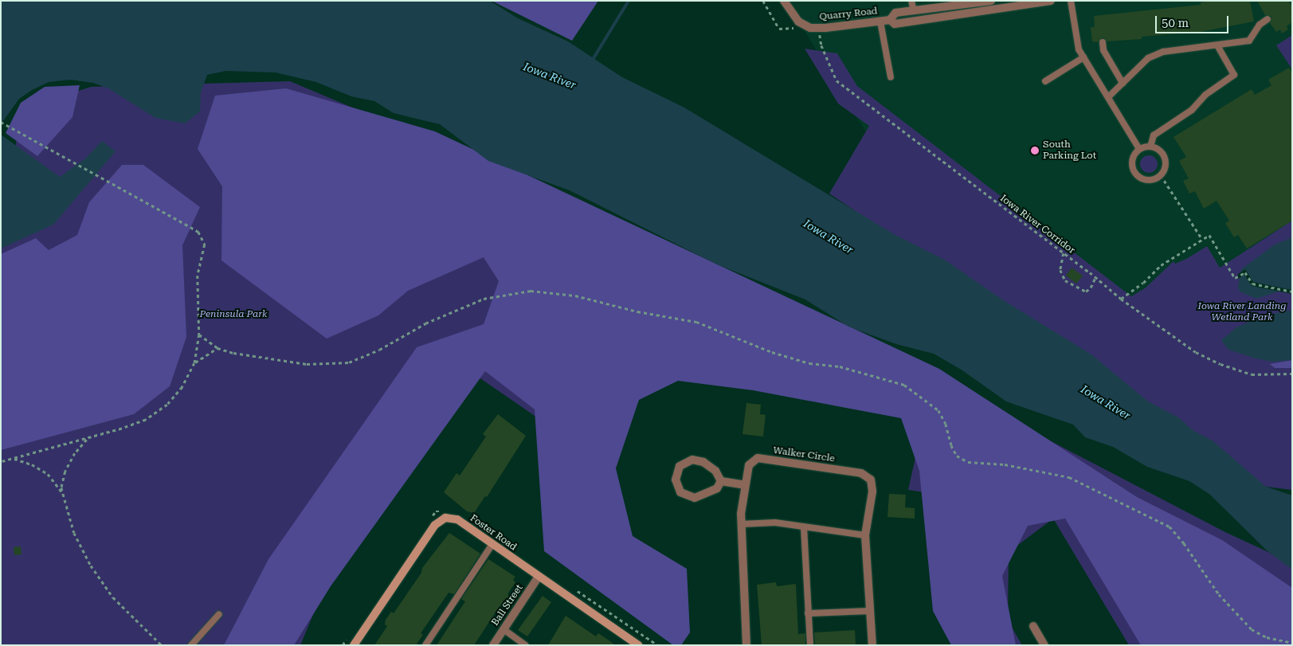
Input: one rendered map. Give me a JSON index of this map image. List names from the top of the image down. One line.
{"streets":{"street":["Quarry Road","Walker Circle","Foster Road","Ball Street"],"path":["Iowa River Corridor"]},"crossings":[["Quarry Road","Iowa River Corridor"],["Foster Road","Ball Street"]],"water":["Iowa River"],"parks":["Iowa River Landing Wetland Park","Peninsula Park"],"places":["South Parking Lot"],"scale_bar":"50 m"}
